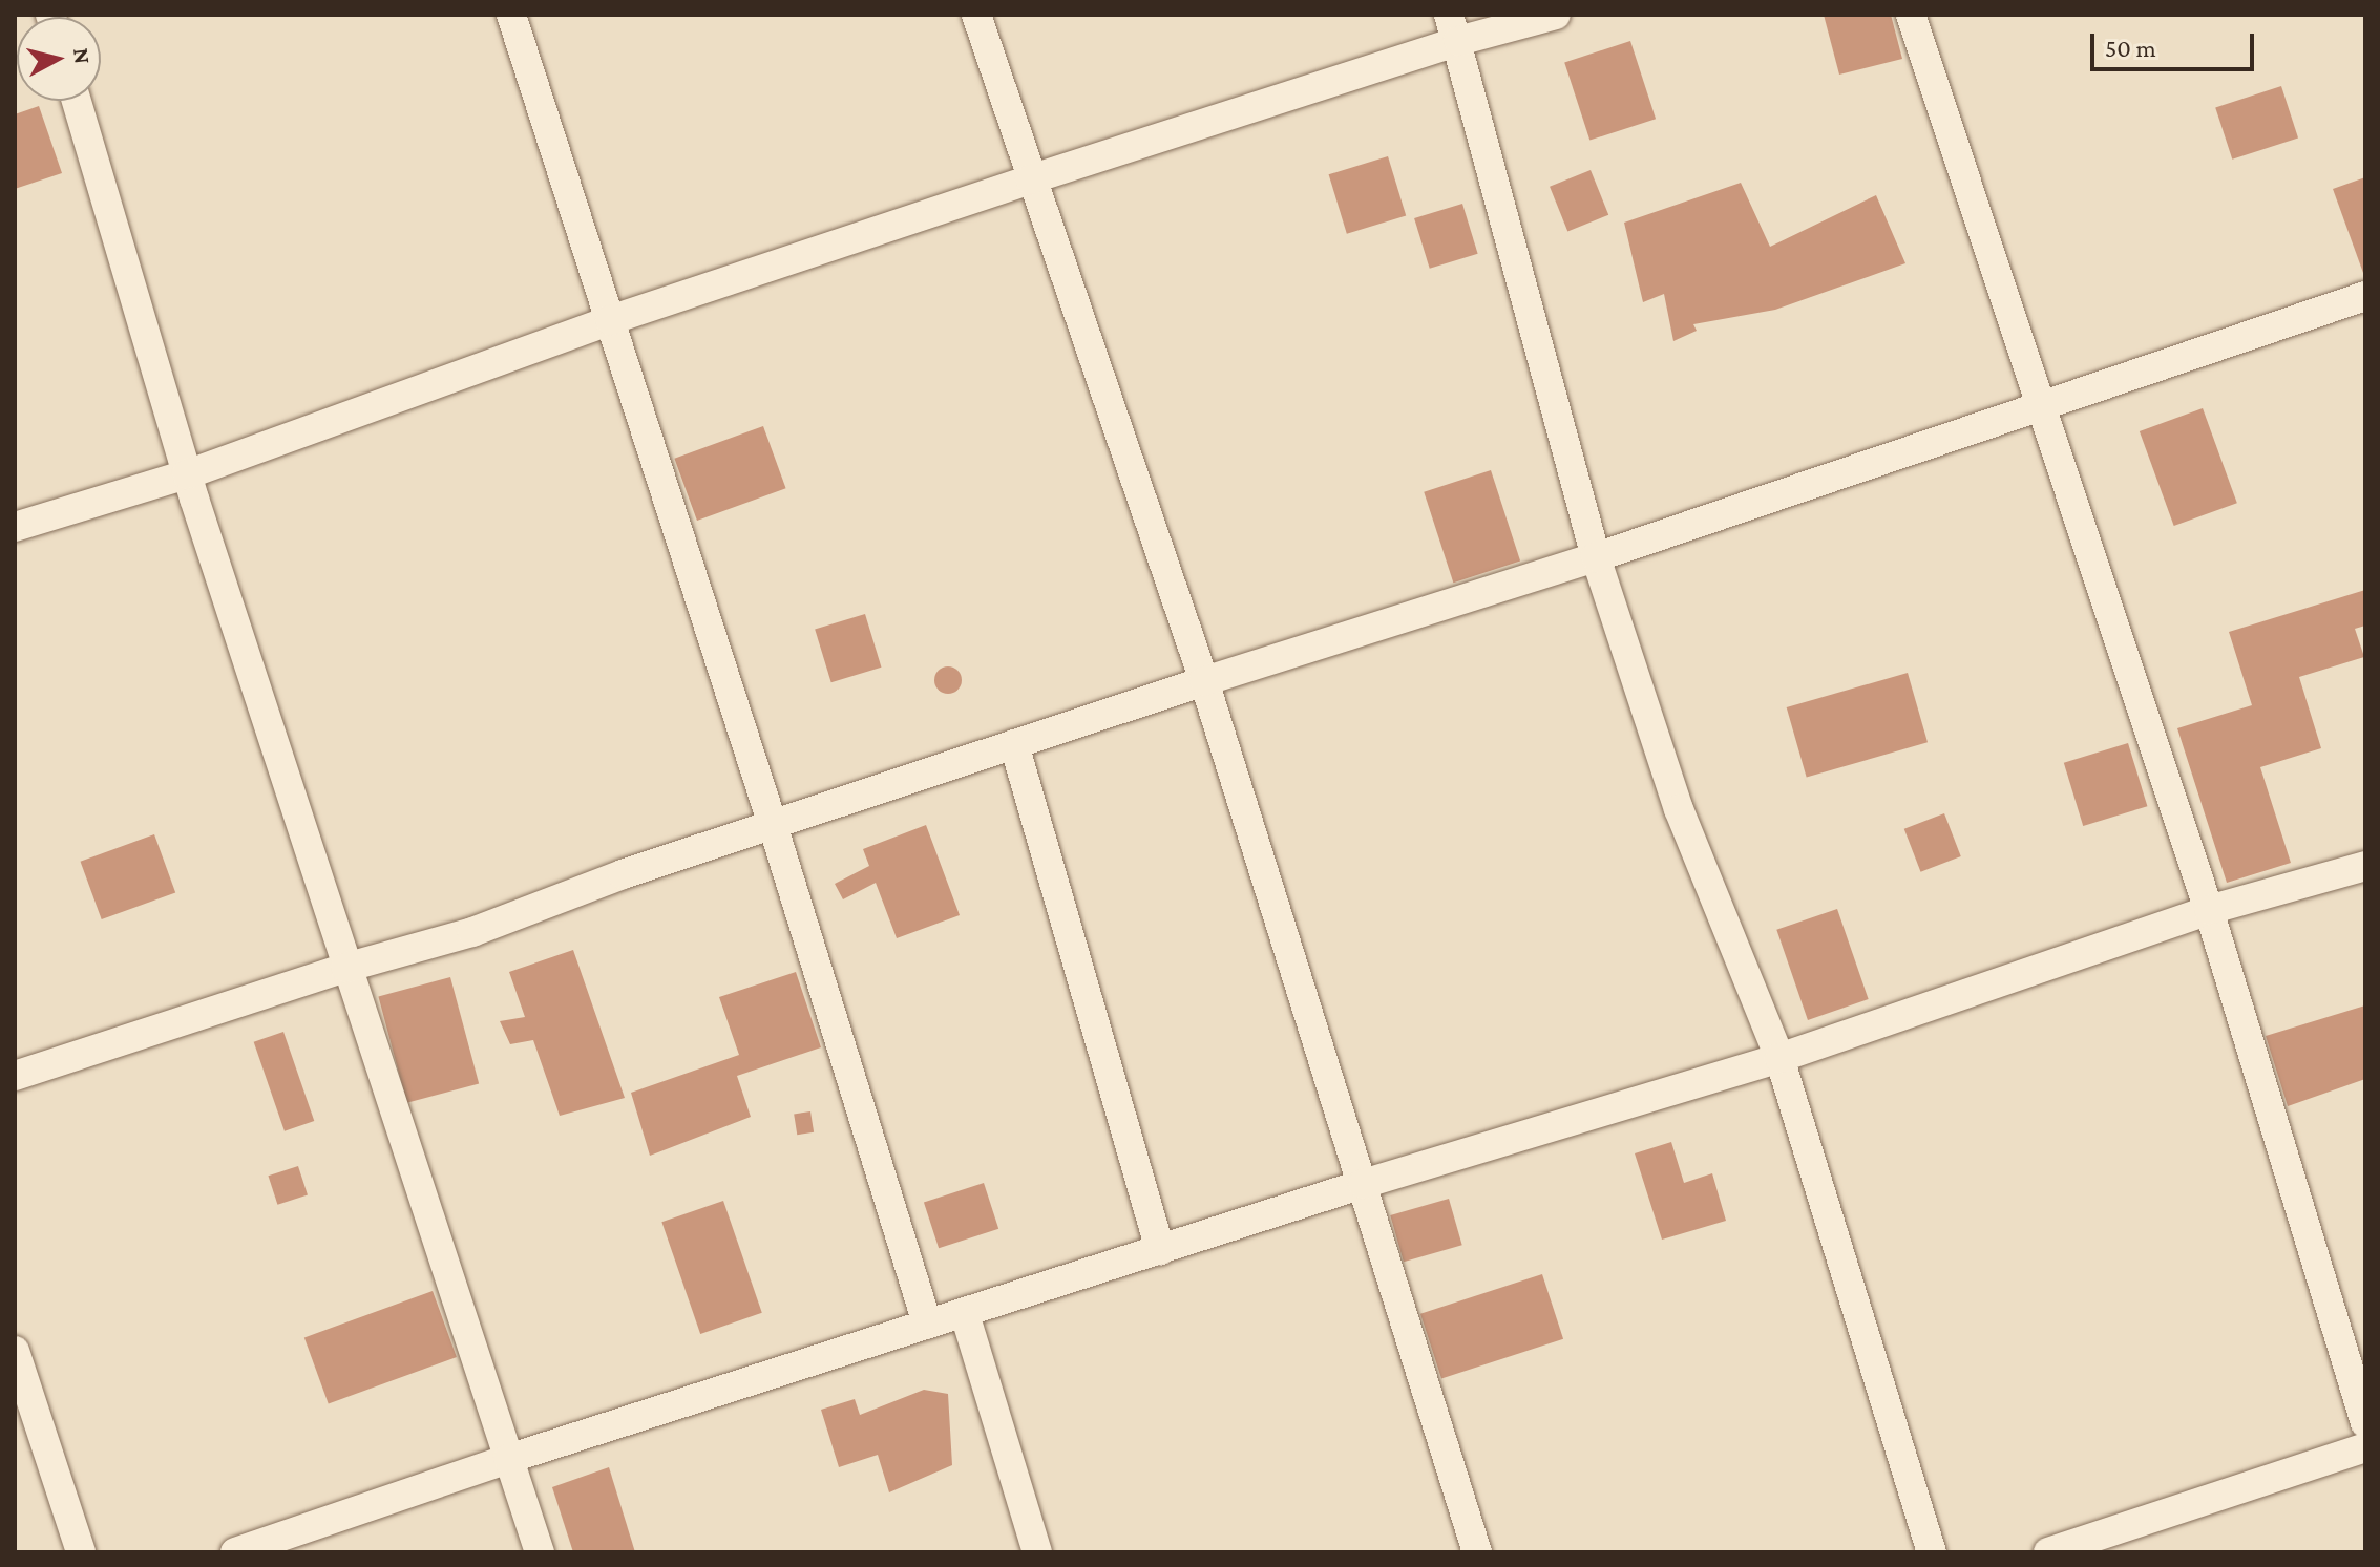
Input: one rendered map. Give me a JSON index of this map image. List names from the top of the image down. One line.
{"scale_bar":"50 m","north":"right"}
